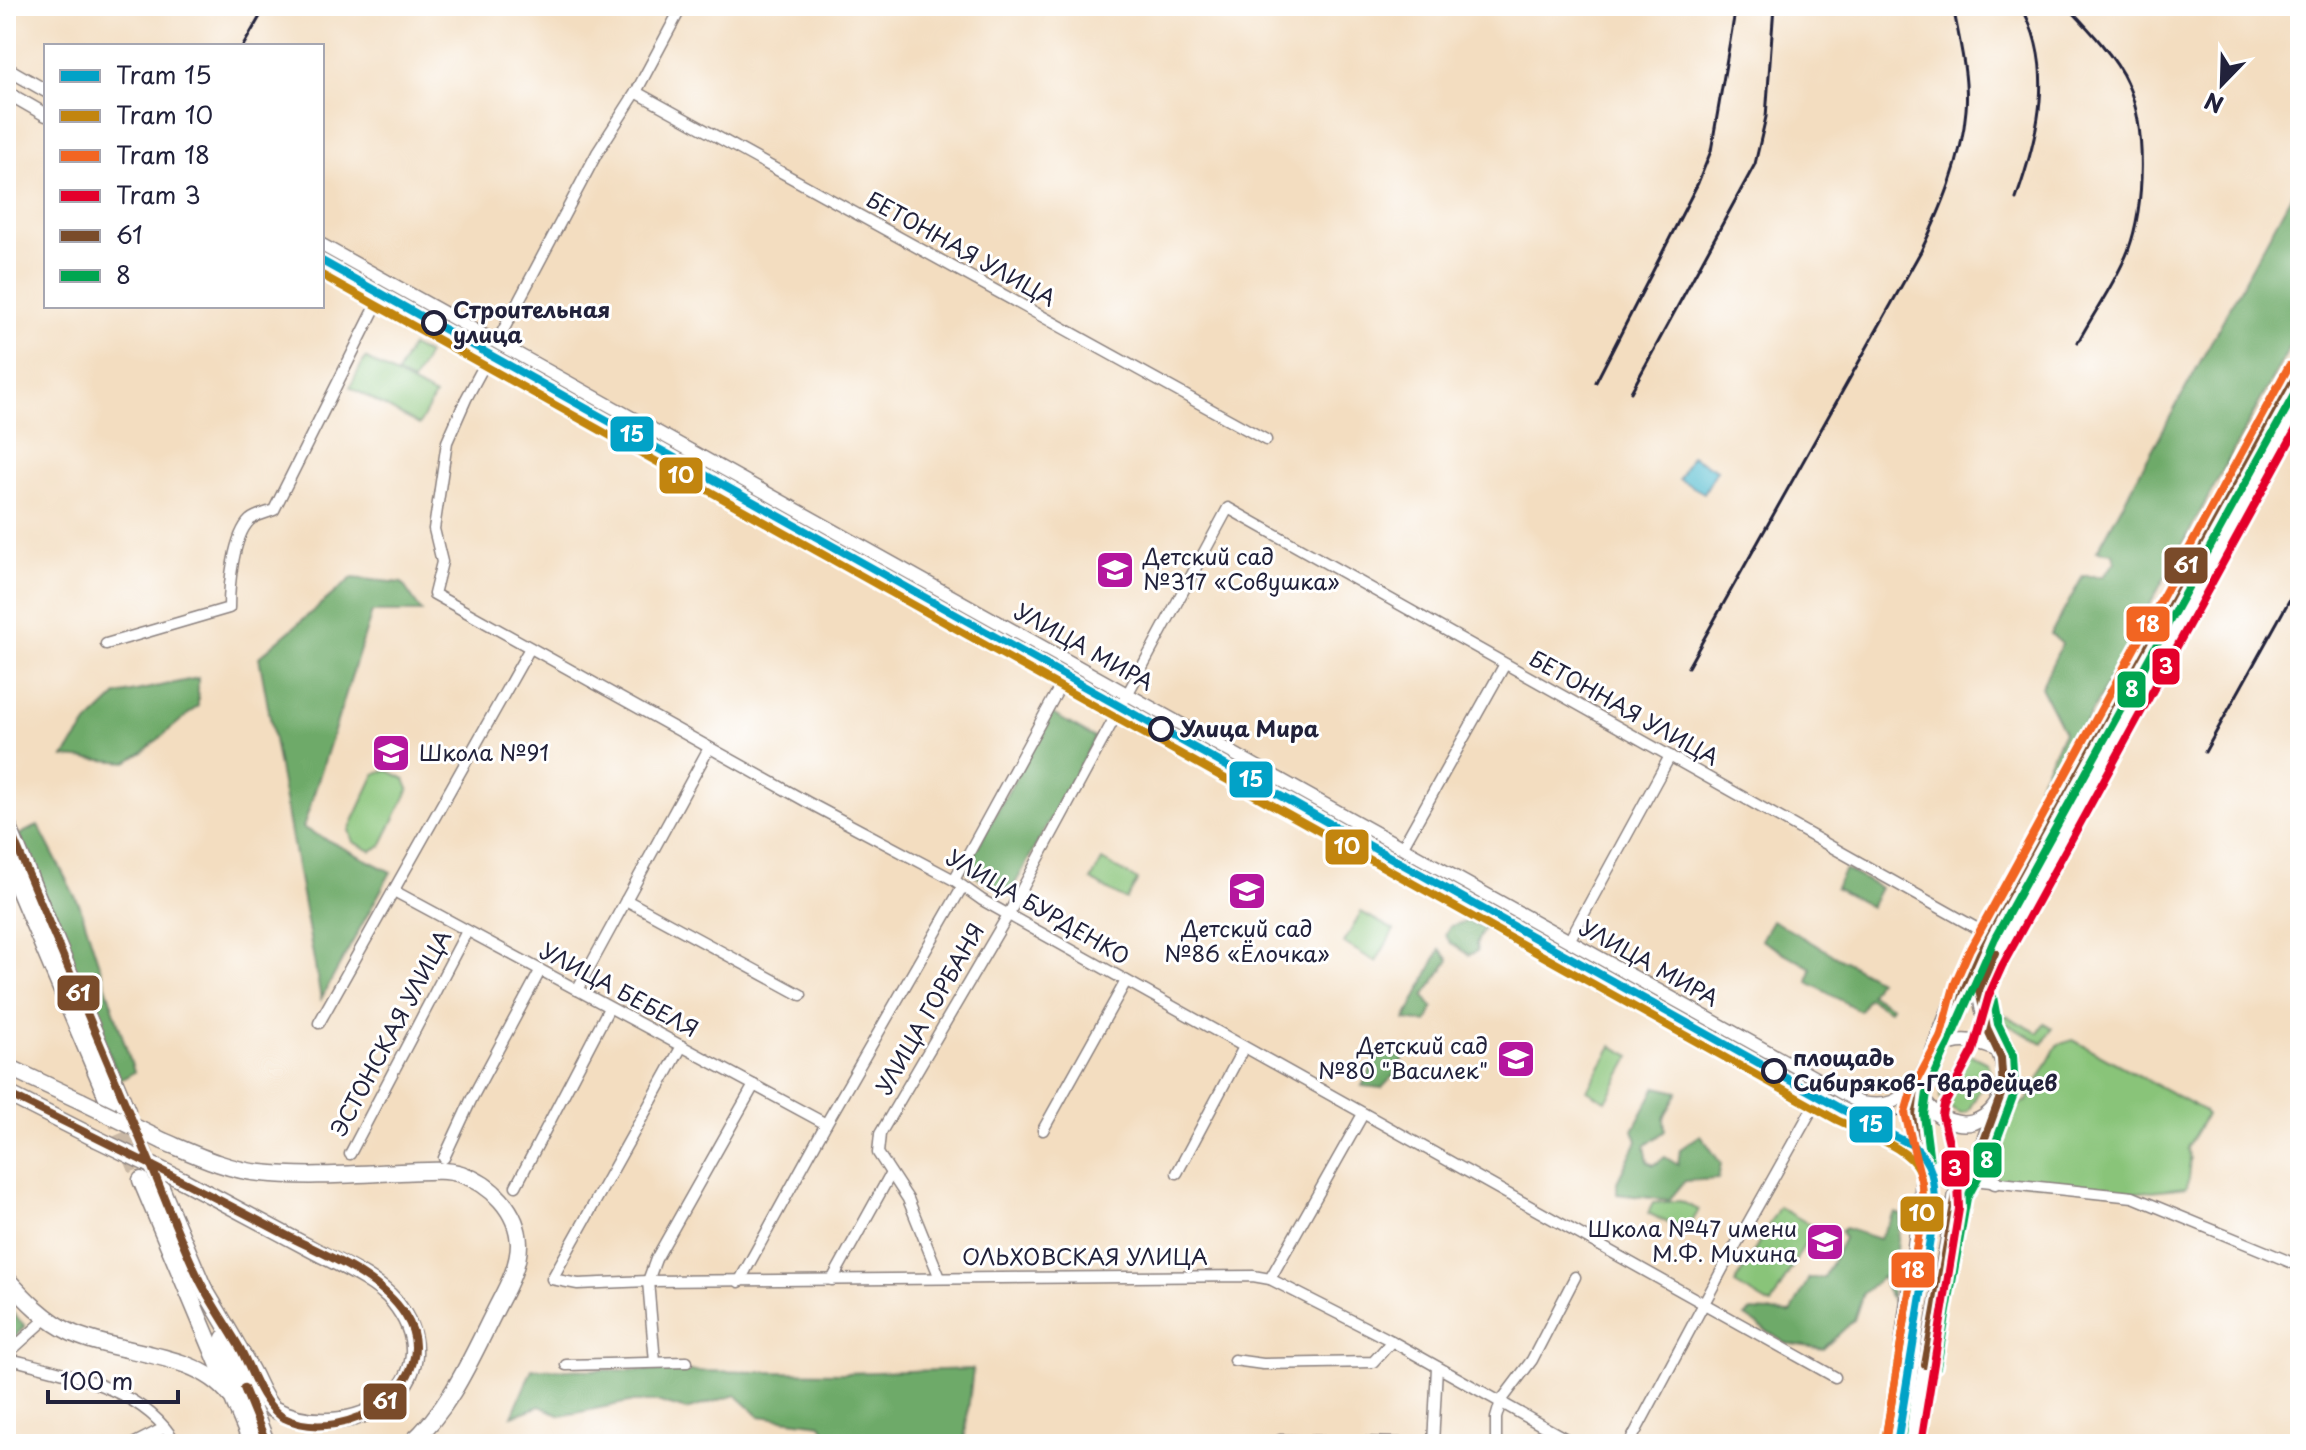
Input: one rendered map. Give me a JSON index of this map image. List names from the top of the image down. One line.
{"streets":{"street":["БЕТОННАЯ УЛИЦА","УЛИЦА МИРА","УЛИЦА БУРДЕНКО","УЛИЦА БЕБЕЛЯ","УЛИЦА ГОРБАНЯ","ЭСТОНСКАЯ УЛИЦА","ОЛЬХОВСКАЯ УЛИЦА"]},"crossings":[["БЕТОННАЯ УЛИЦА","УЛИЦА ГОРБАНЯ"],["УЛИЦА МИРА","УЛИЦА БУРДЕНКО"],["УЛИЦА МИРА","УЛИЦА ГОРБАНЯ"],["УЛИЦА БУРДЕНКО","УЛИЦА ГОРБАНЯ"],["УЛИЦА БЕБЕЛЯ","УЛИЦА ГОРБАНЯ"],["УЛИЦА БЕБЕЛЯ","ЭСТОНСКАЯ УЛИЦА"],["УЛИЦА БЕБЕЛЯ","ОЛЬХОВСКАЯ УЛИЦА"],["УЛИЦА ГОРБАНЯ","ОЛЬХОВСКАЯ УЛИЦА"]],"places":{"other":["Строительная улица","Улица Мира","площадь Сибиряков-Гвардейцев"],"school or university":["Детский сад №317 «Совушка»","Школа №91","Детский сад №86 «Ёлочка»","Детский сад №80 \"Василек\"","Школа №47 имени М.Ф. Михина"]},"lines":["tram line 15","tram line 10","transit line 61","tram line 18","transit line 8","tram line 3"],"legend":["Tram 15","Tram 10","Tram 18","Tram 3","61","8"],"scale_bar":"100 m","north":"bottom left"}
